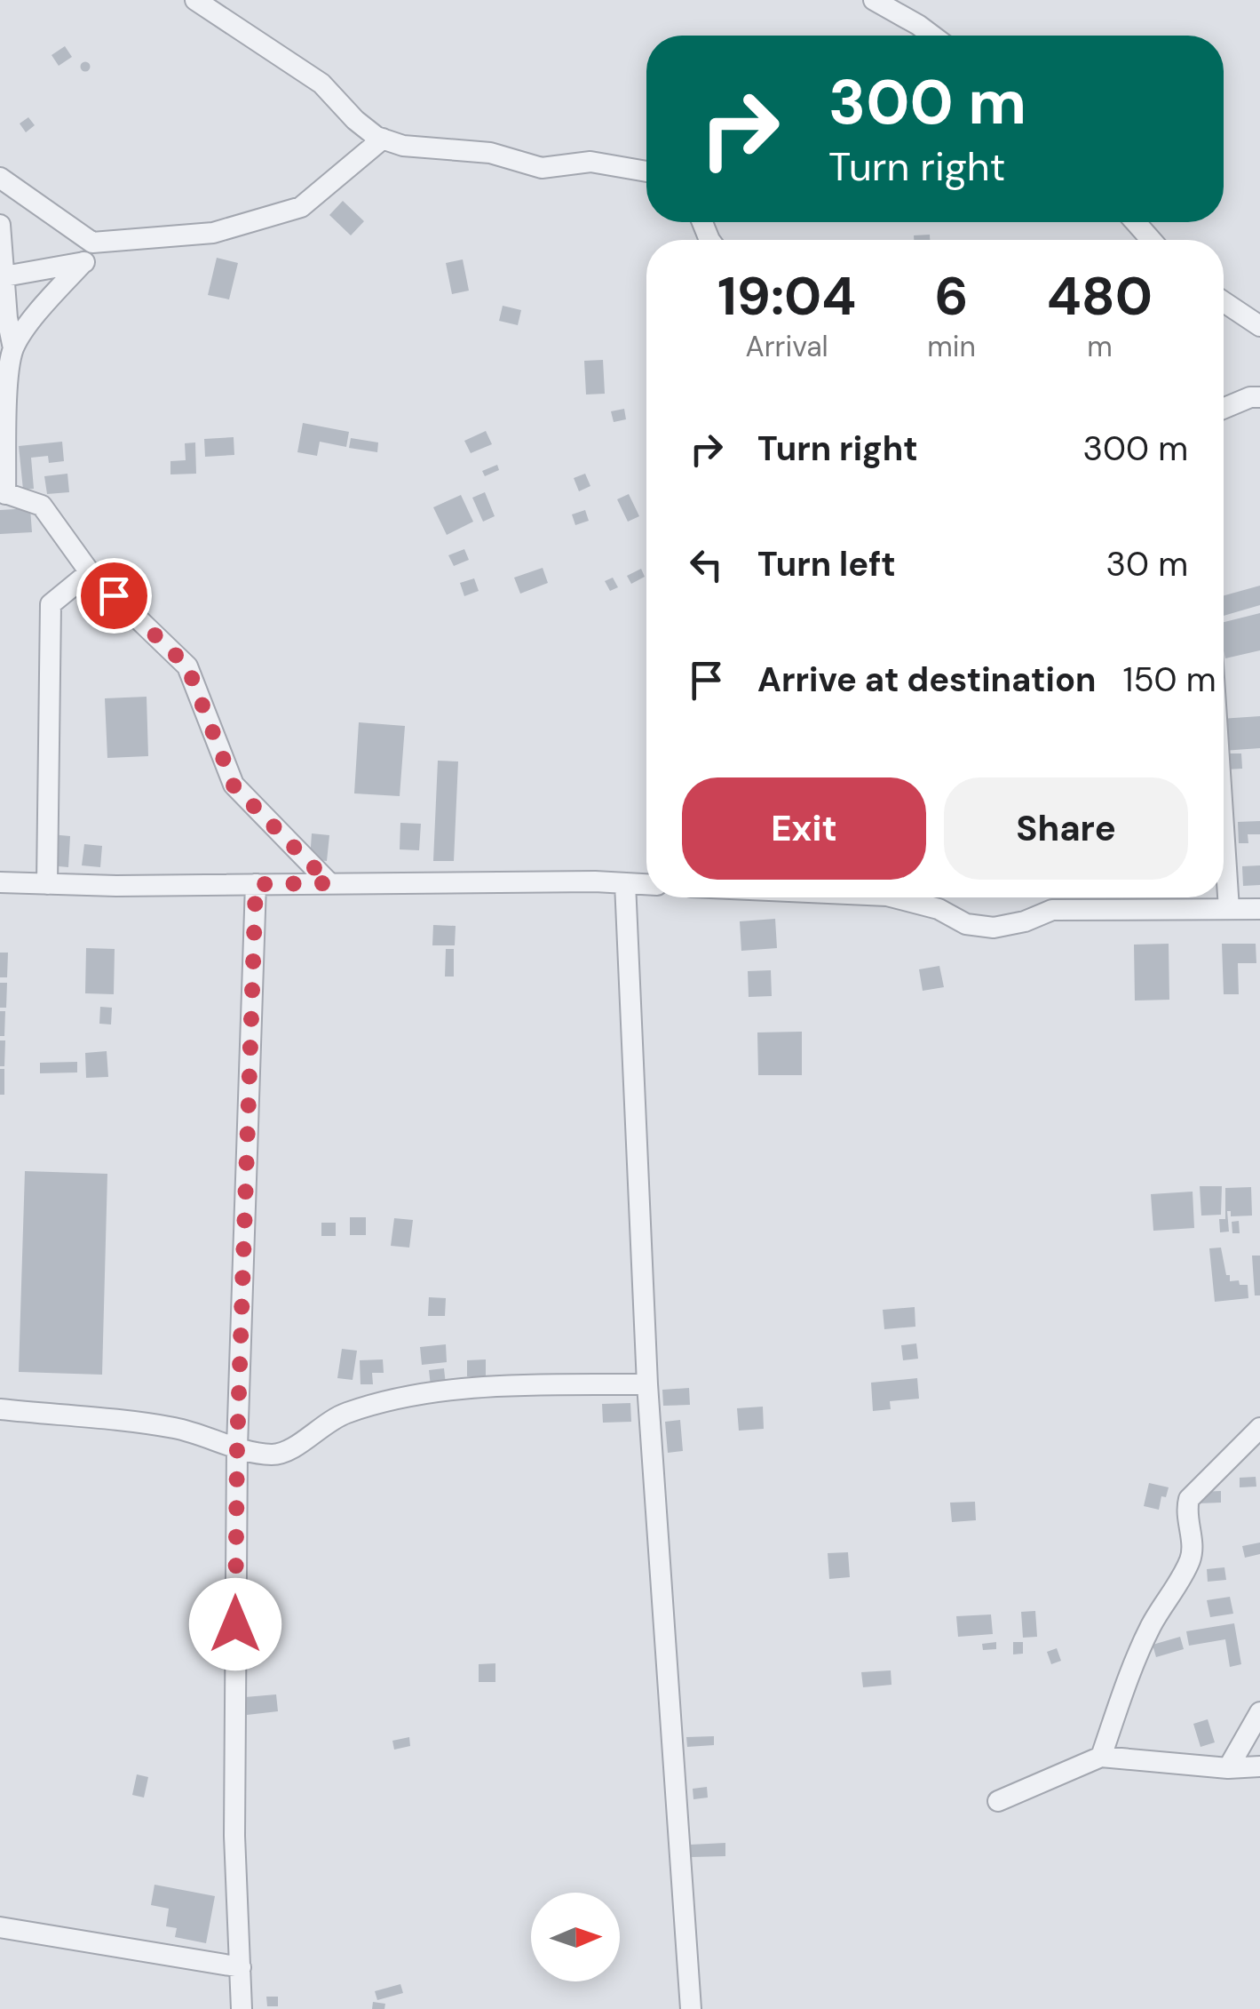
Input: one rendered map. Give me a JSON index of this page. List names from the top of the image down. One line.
{"north":"right","page":{"turn":["300 m","Turn right"],"eta":["19:04","Arrival","6","min","480","m"],"list":[{"name":"Turn right","value":"300 m"},{"name":"Turn left","value":"30 m"},{"name":"Arrive at destination","value":"150 m"}],"buttons":["Exit","Share"]}}
